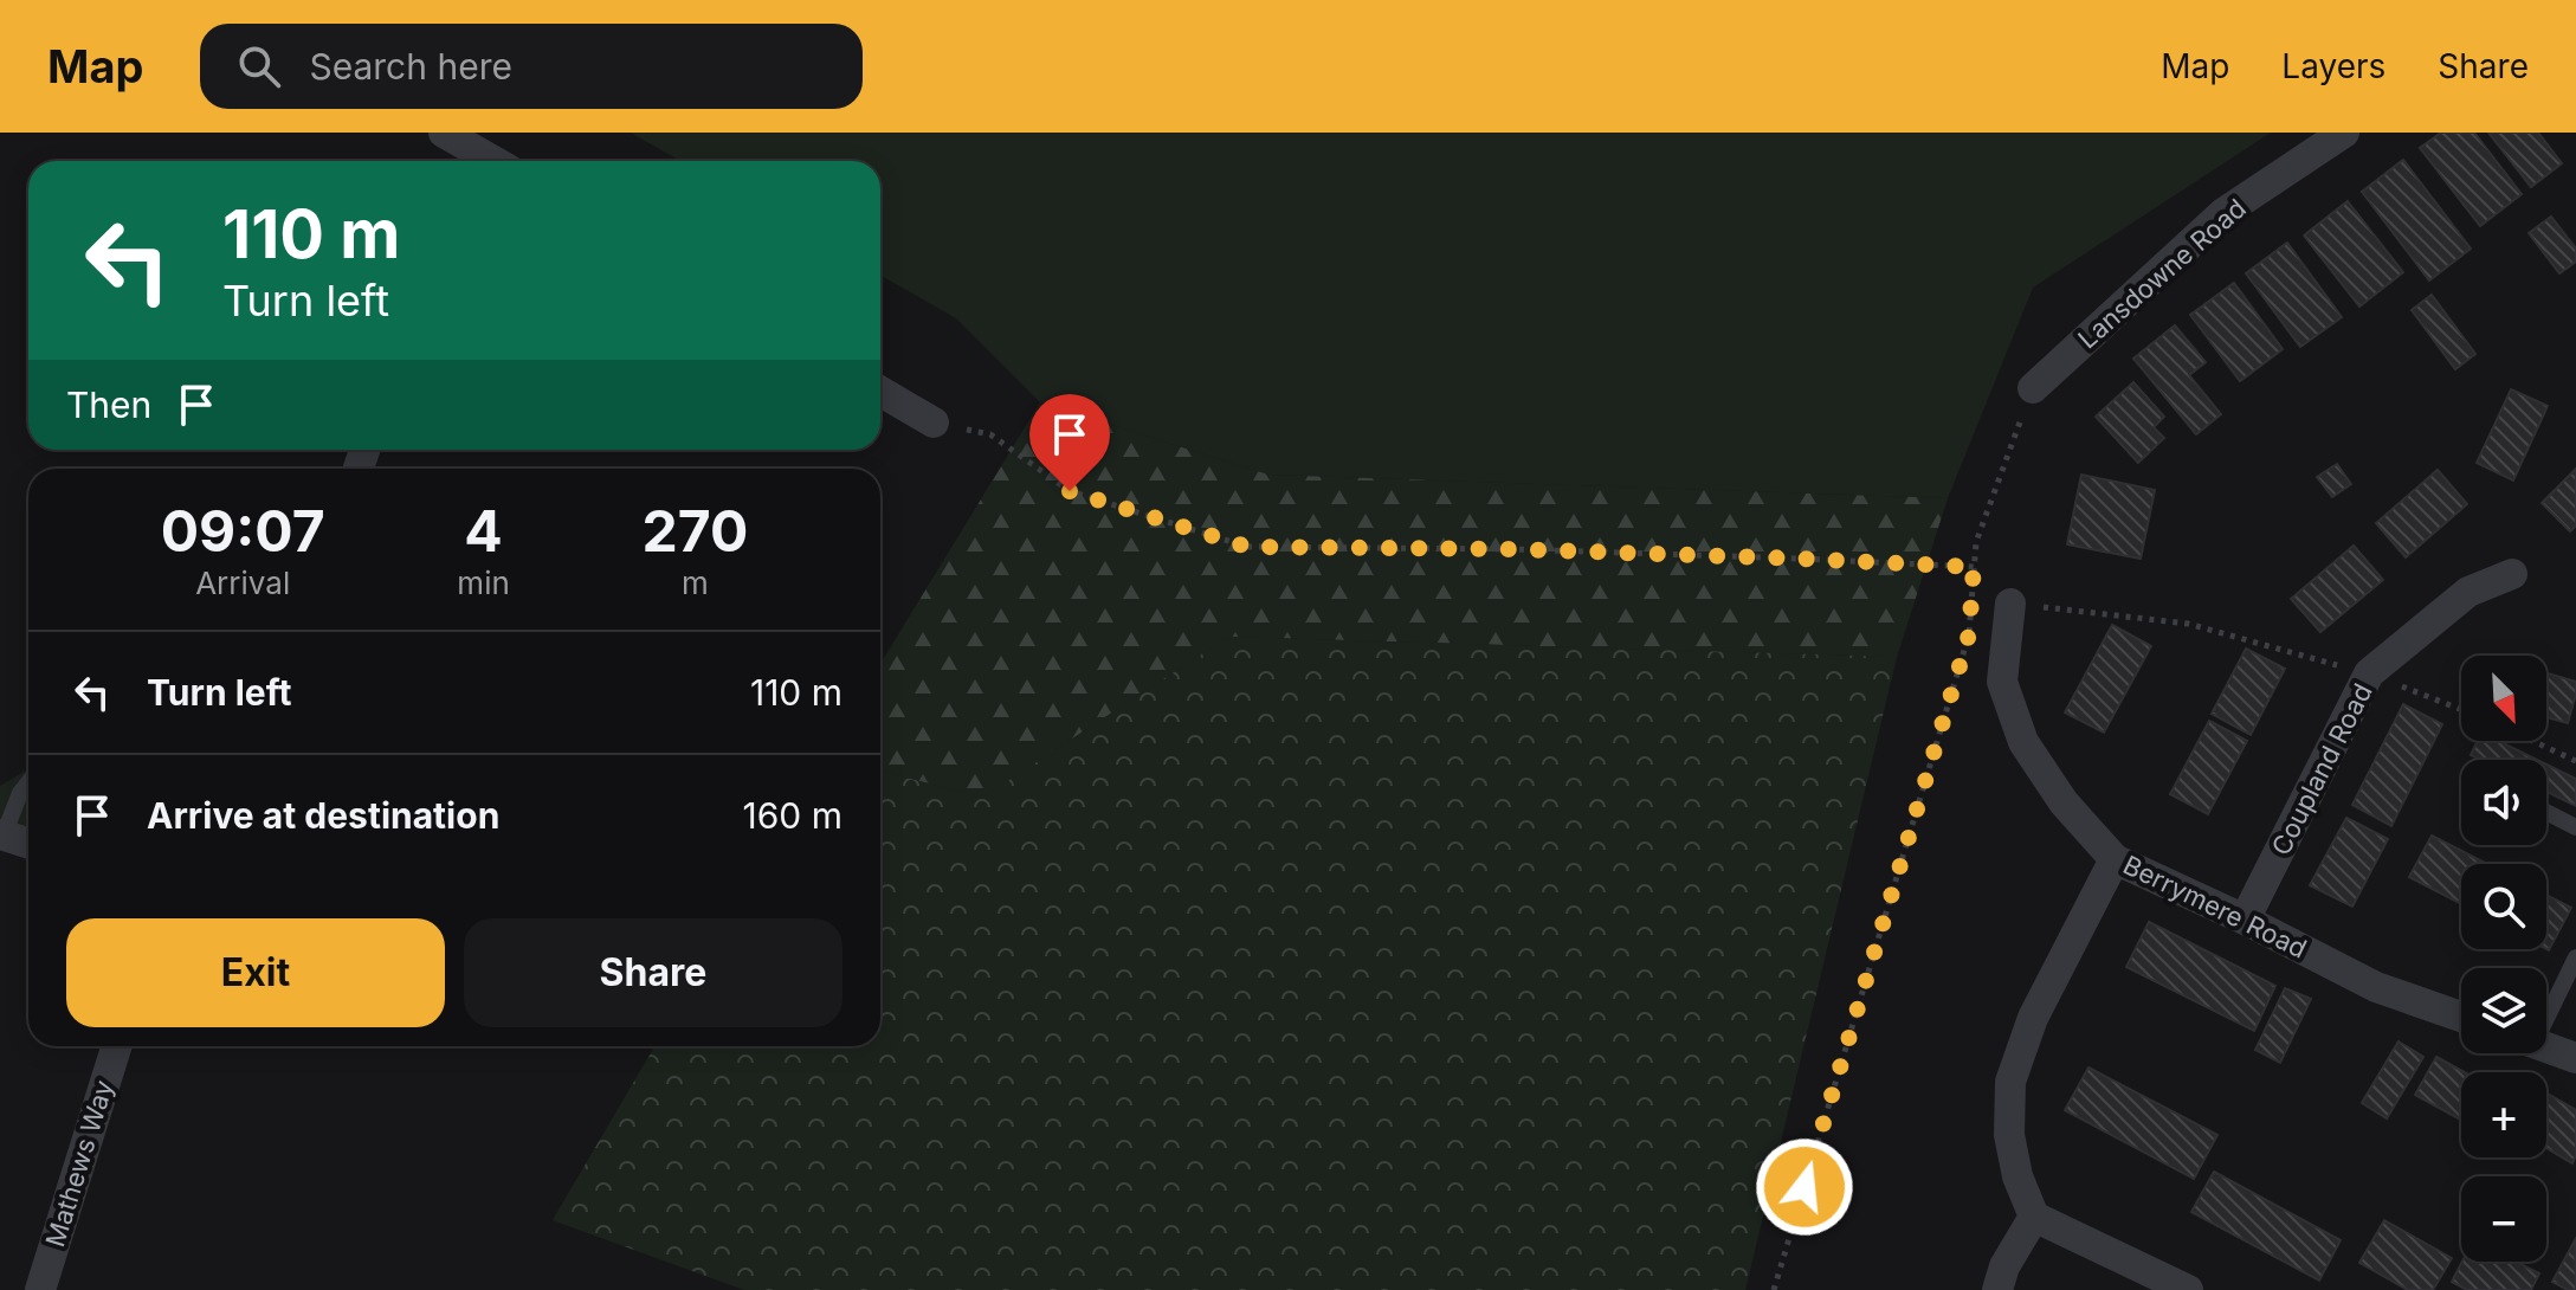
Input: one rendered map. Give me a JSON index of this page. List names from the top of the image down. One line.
{"streets":{"street":["Lansdowne Road","Coupland Road","Berrymere Road","Mathews Way"]},"crossings":[["Coupland Road","Berrymere Road"]],"north":"bottom right","page":{"header":"Map","search":"Search here","nav":["Map","Layers","Share"],"turn":["110 m","Turn left"],"then":"Then","eta":["09:07","Arrival","4","min","270","m"],"list":[{"name":"Turn left","value":"110 m"},{"name":"Arrive at destination","value":"160 m"}],"map_buttons":["+","−"],"buttons":["Exit","Share"]}}
